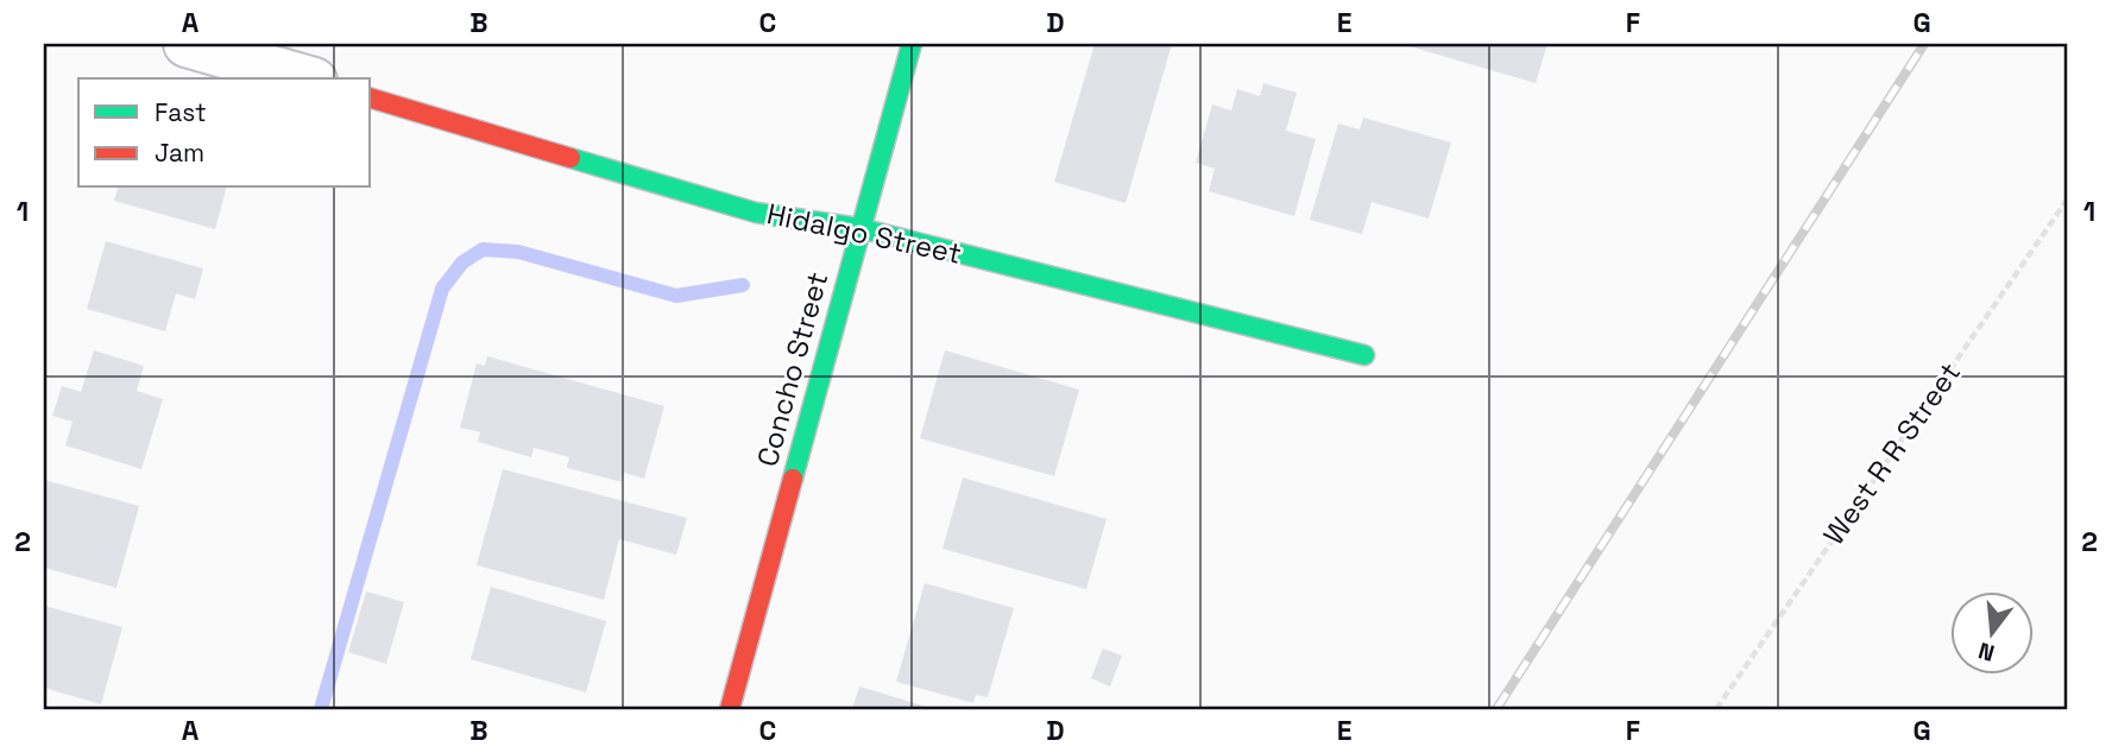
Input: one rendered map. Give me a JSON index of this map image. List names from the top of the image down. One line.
{"streets":{"street":["Hidalgo Street","Concho Street"],"path":["West R R Street"]},"crossings":[["Hidalgo Street","Concho Street"]],"legend":["Fast","Jam"],"north":"bottom","grid":{"columns":["A","B","C","D","E","F","G"],"rows":["1","2"]}}
